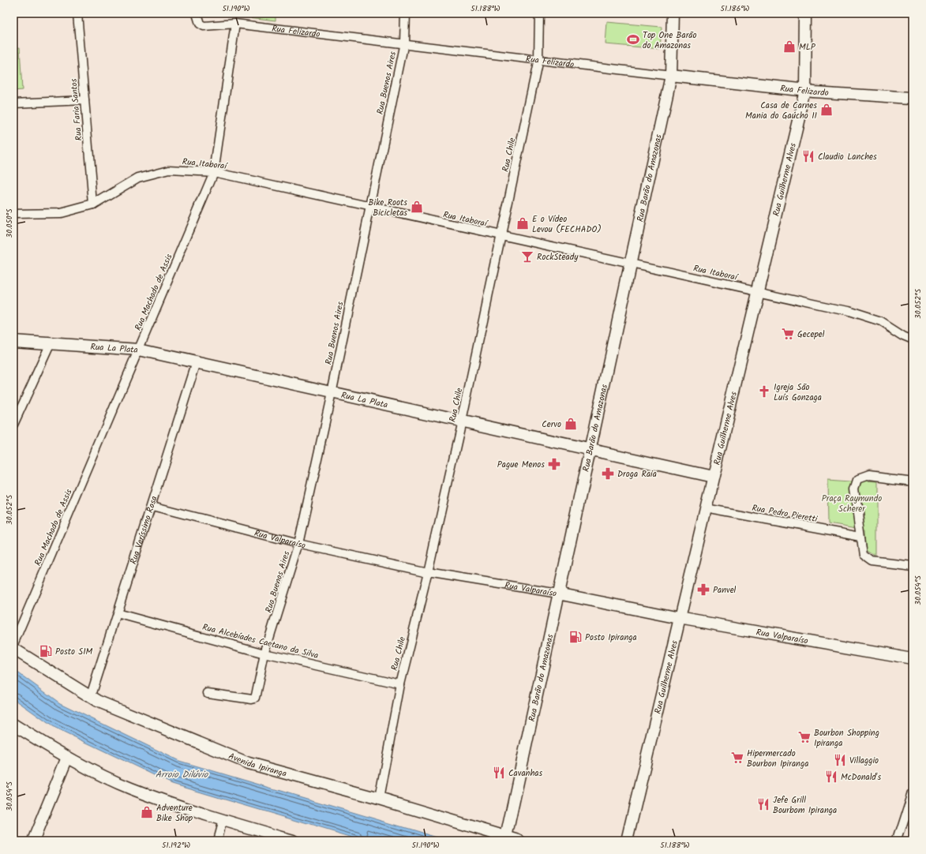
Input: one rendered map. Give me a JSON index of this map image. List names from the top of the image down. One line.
{"streets":{"main road":["Rua Felizardo","Rua Barão do Amazonas","Rua Guilherme Alves","Rua La Plata","Rua Valparaíso","Avenida Ipiranga"],"street":["Rua Buenos Aires","Rua Faria Santos","Rua Chile","Rua Itaboraí","Rua Machado de Assis","Rua Pedro Pieretti","Rua Veríssimo Rosa","Rua Alcebíades Caetano da Silva"]},"crossings":[["Rua Felizardo","Rua Buenos Aires"],["Rua Felizardo","Rua Chile"],["Rua Felizardo","Rua Barão do Amazonas"],["Rua Felizardo","Rua Guilherme Alves"],["Rua Felizardo","Rua Machado de Assis"],["Rua Buenos Aires","Rua Itaboraí"],["Rua Buenos Aires","Rua La Plata"],["Rua Buenos Aires","Rua Valparaíso"],["Rua Buenos Aires","Rua Alcebíades Caetano da Silva"],["Rua Faria Santos","Rua Itaboraí"],["Rua Chile","Rua Itaboraí"],["Rua Chile","Rua La Plata"],["Rua Chile","Rua Valparaíso"],["Rua Chile","Rua Alcebíades Caetano da Silva"],["Rua Chile","Avenida Ipiranga"],["Rua Itaboraí","Rua Barão do Amazonas"],["Rua Itaboraí","Rua Guilherme Alves"],["Rua Itaboraí","Rua Machado de Assis"],["Rua Barão do Amazonas","Rua La Plata"],["Rua Barão do Amazonas","Rua Valparaíso"],["Rua Barão do Amazonas","Avenida Ipiranga"],["Rua Guilherme Alves","Rua La Plata"],["Rua Guilherme Alves","Rua Pedro Pieretti"],["Rua Guilherme Alves","Rua Valparaíso"],["Rua Machado de Assis","Rua La Plata"],["Rua La Plata","Rua Veríssimo Rosa"],["Rua Veríssimo Rosa","Rua Valparaíso"],["Rua Veríssimo Rosa","Rua Alcebíades Caetano da Silva"],["Rua Veríssimo Rosa","Avenida Ipiranga"]],"water":["Arroio Dilúvio"],"parks":["Praça Raymundo Scherer"],"places":{"sports":["Top One Barão do Amazonas"],"shop":["MLP","Casa de Carnes Mania do Gaúcho II","Bike Roots Bicicletas","E o Vídeo Levou (FECHADO)","Cervo","Adventure Bike Shop"],"restaurant":["Claudio Lanches","Villaggio","Cavanhas","McDonald's","Jefe Grill Bourbom Ipiranga"],"bar":["RockSteady"],"supermarket":["Gecepel","Bourbon Shopping Ipiranga","Hipermercado Bourbon Ipiranga"],"church":["Igreja São Luís Gonzaga"],"pharmacy":["Pague Menos","Droga Raia","Panvel"],"fuel station":["Posto Ipiranga","Posto SIM"]},"coordinates":["51.190°W","51.188°W","51.186°W","30.050°S","30.052°S","30.054°S","51.192°W"]}
